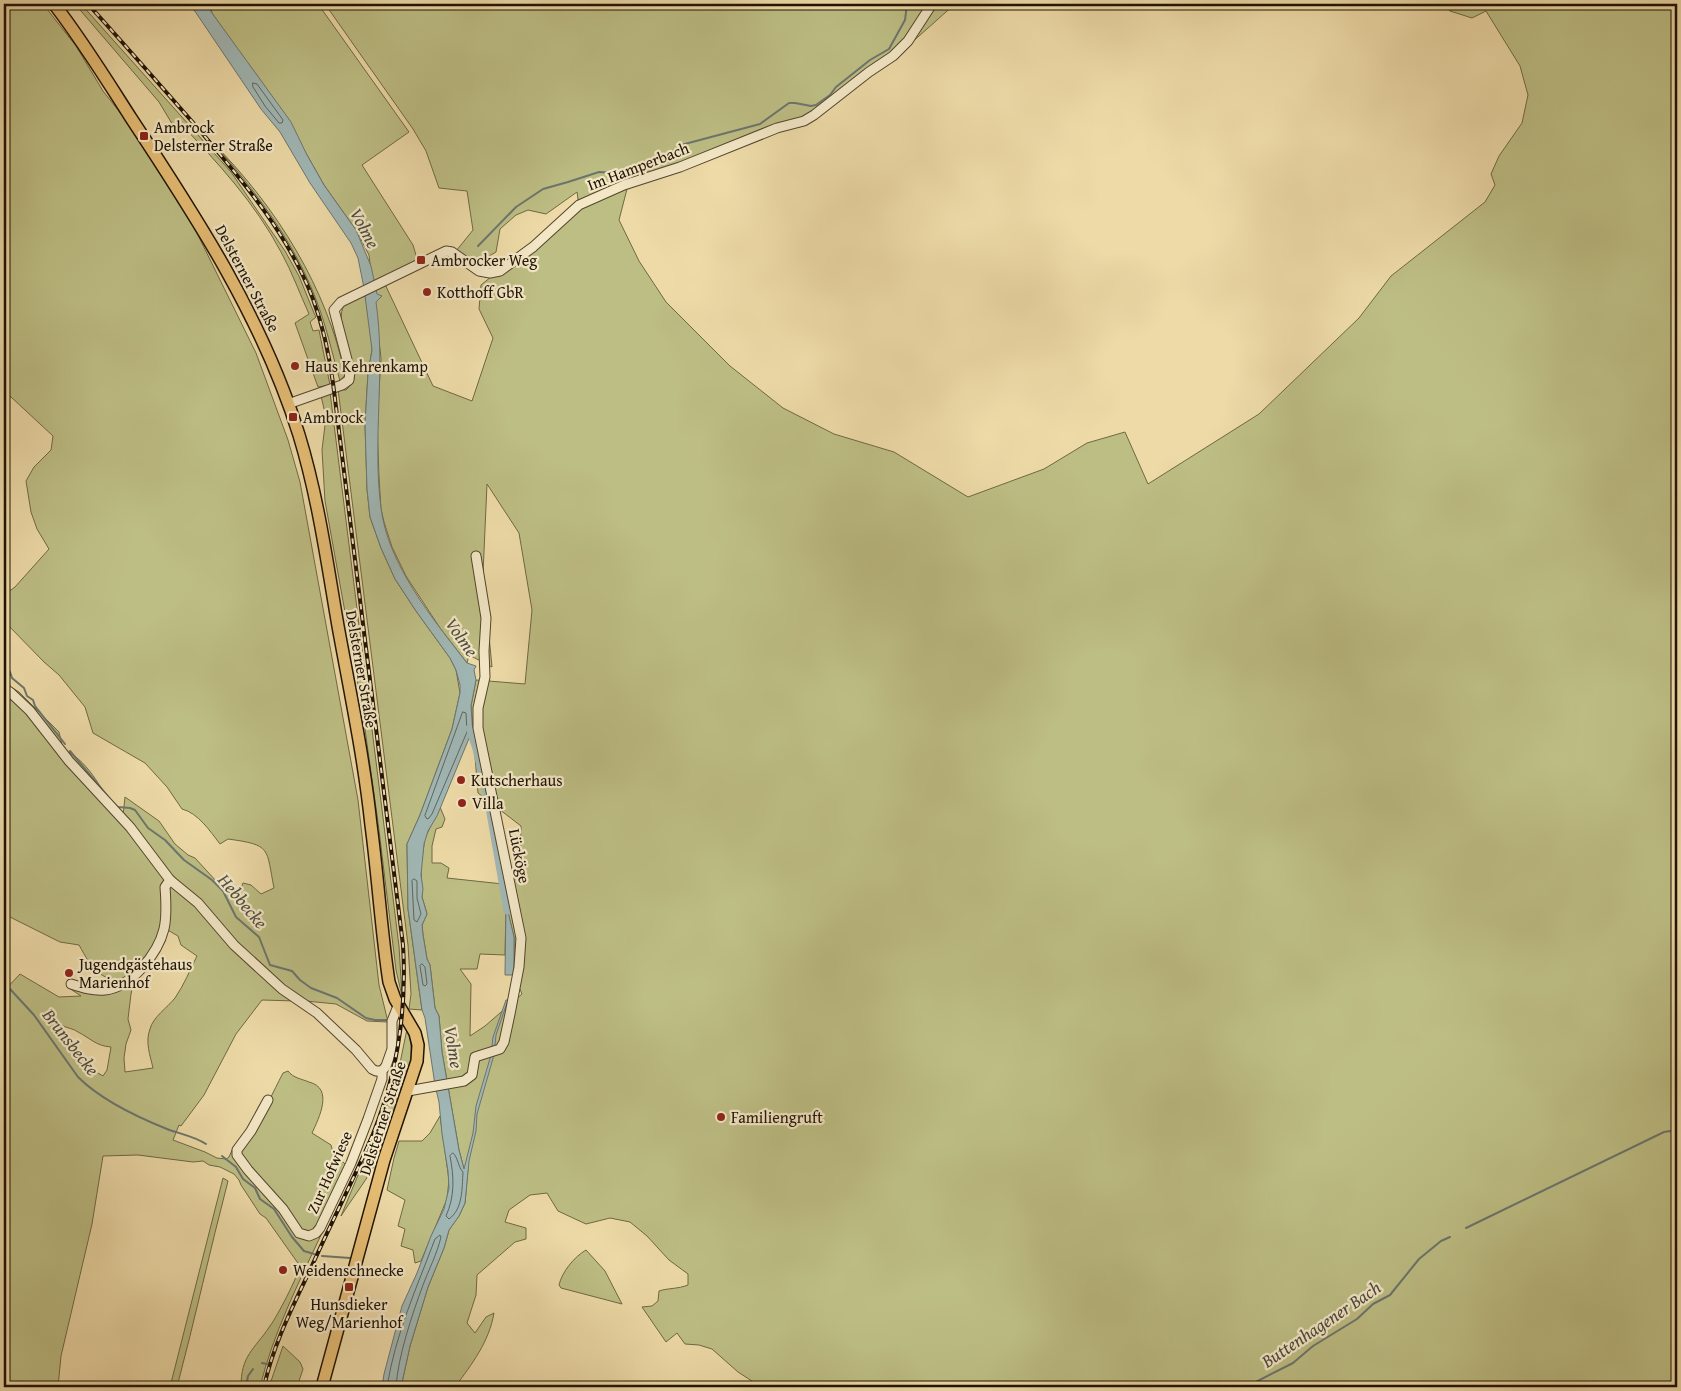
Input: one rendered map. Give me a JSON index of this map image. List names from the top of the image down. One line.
{"streets":{"main road":["Delsterner Straße"],"street":["Im Hamperbach","Lücköge","Zur Hofwiese"]},"crossings":[["Im Hamperbach","Delsterner Straße"],["Delsterner Straße","Lücköge"],["Delsterner Straße","Zur Hofwiese"]],"water":["Volme","Hebbecke","Brunsbecke","Buttenhagener Bach"],"places":{"transit":["Ambrock Delsterner Straße","Ambrocker Weg","Ambrock","Hunsdieker Weg/Marienhof"],"other":["Kotthoff GbR","Haus Kehrenkamp","Kutscherhaus","Villa","Jugendgästehaus Marienhof","Familiengruft","Weidenschnecke"]}}
